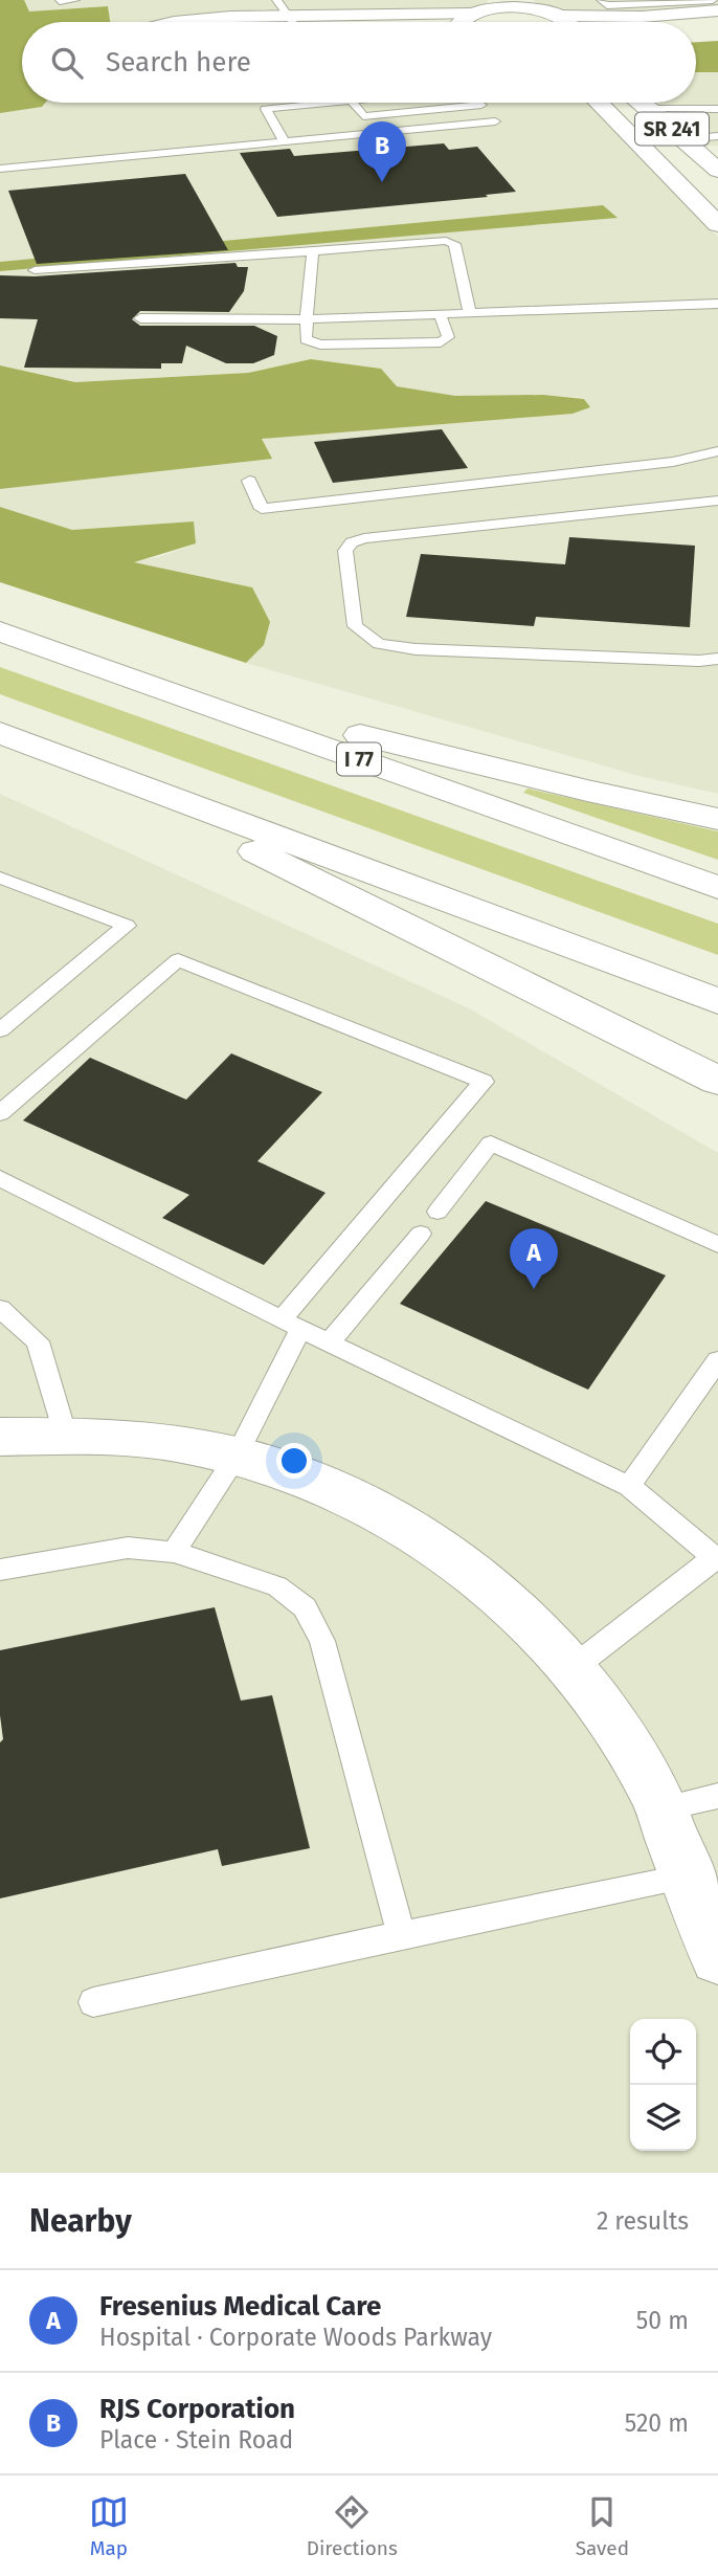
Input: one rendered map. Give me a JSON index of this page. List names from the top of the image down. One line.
{"streets":{"main road":["SR 241","I 77"]},"page":{"search":"Search here","pins":["B","A"],"heading":["Nearby","2 results"],"list":[{"mark":"A","name":"Fresenius Medical Care","note":"Hospital · Corporate Woods Parkway","value":"50 m"},{"mark":"B","name":"RJS Corporation","note":"Place · Stein Road","value":"520 m"}],"nav":["Map","Directions","Saved"]}}
